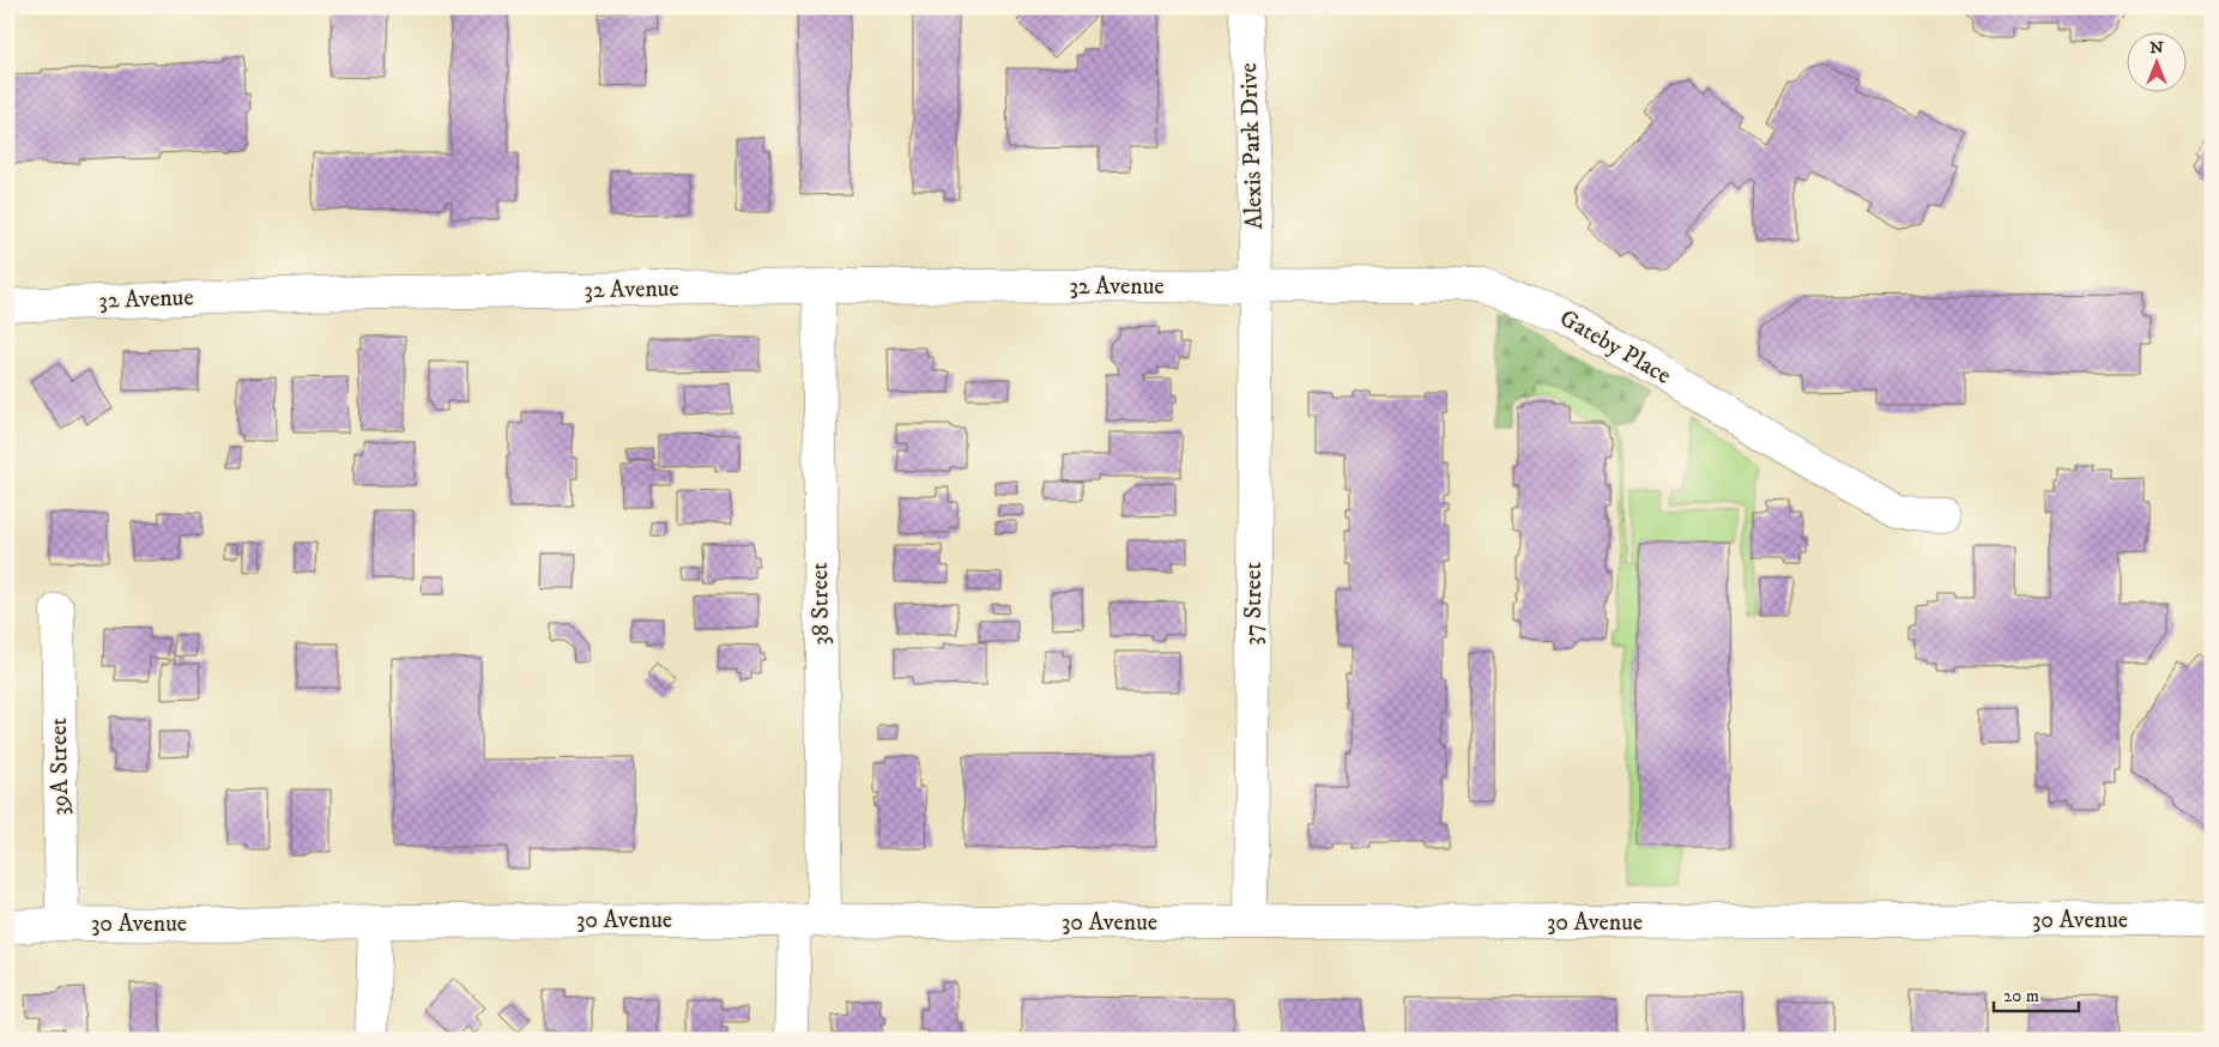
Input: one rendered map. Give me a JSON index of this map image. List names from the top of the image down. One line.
{"streets":{"street":["Alexis Park Drive","32 Avenue","Gateby Place","38 Street","37 Street","39A Street","30 Avenue"]},"crossings":[["Alexis Park Drive","32 Avenue"],["Alexis Park Drive","Gateby Place"],["Alexis Park Drive","37 Street"],["32 Avenue","Gateby Place"],["32 Avenue","38 Street"],["32 Avenue","37 Street"],["Gateby Place","37 Street"],["38 Street","30 Avenue"],["37 Street","30 Avenue"],["39A Street","30 Avenue"]],"scale_bar":"20 m","north":"top"}
